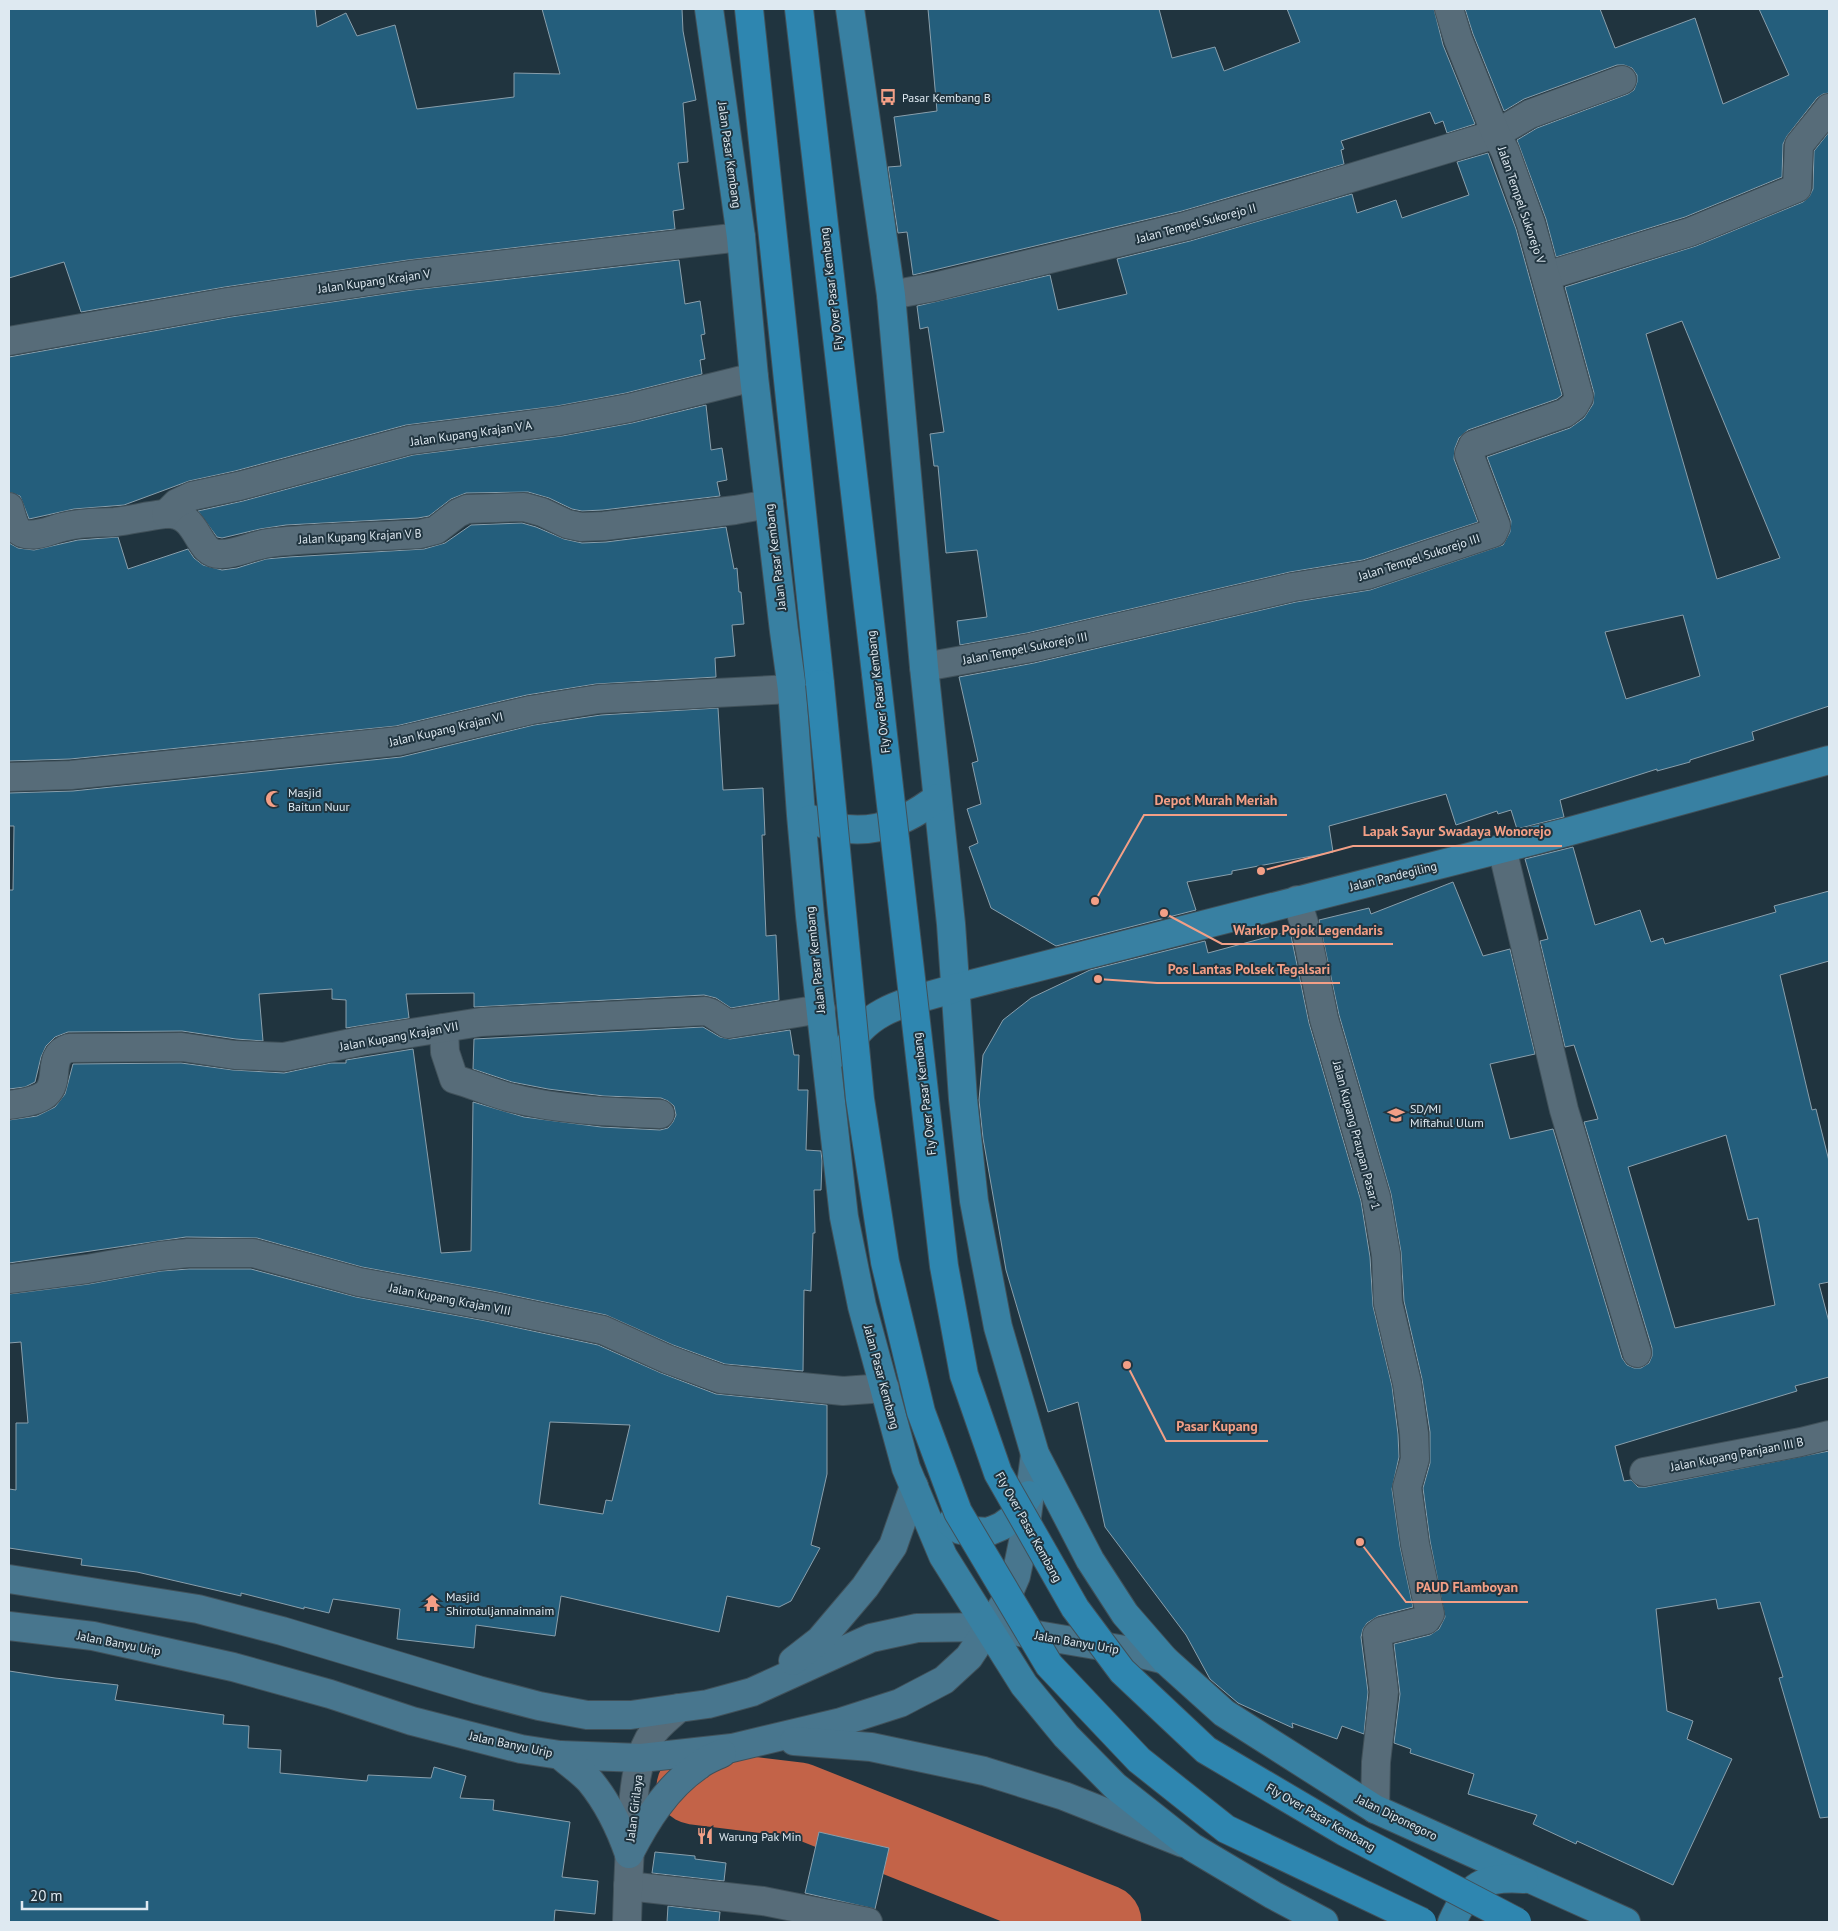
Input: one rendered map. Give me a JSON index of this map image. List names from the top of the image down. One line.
{"streets":{"highway":["Fly Over Pasar Kembang"],"main road":["Jalan Pasar Kembang","Jalan Pandegiling","Jalan Banyu Urip","Jalan Diponegoro"],"street":["Jalan Tempel Sukorejo V","Jalan Tempel Sukorejo II","Jalan Kupang Krajan V","Jalan Kupang Krajan V A","Jalan Kupang Krajan V B","Jalan Tempel Sukorejo III","Jalan Kupang Krajan VI","Jalan Kupang Krajan VII","Jalan Kupang Praupan Pasar 1","Jalan Kupang Krajan VIII","Jalan Kupang Panjaan III B","Jalan Girilaya"]},"crossings":[["Jalan Pasar Kembang","Jalan Kupang Krajan V"],["Jalan Pasar Kembang","Jalan Kupang Krajan V A"],["Jalan Pasar Kembang","Jalan Kupang Krajan V B"],["Jalan Pasar Kembang","Jalan Kupang Krajan VI"],["Jalan Pasar Kembang","Jalan Pandegiling"],["Jalan Pasar Kembang","Jalan Kupang Krajan VII"],["Jalan Pasar Kembang","Jalan Kupang Krajan VIII"],["Jalan Pasar Kembang","Jalan Banyu Urip"],["Jalan Tempel Sukorejo V","Jalan Tempel Sukorejo II"],["Jalan Tempel Sukorejo V","Jalan Tempel Sukorejo III"],["Jalan Kupang Krajan V A","Jalan Kupang Krajan V B"],["Jalan Pandegiling","Jalan Kupang Praupan Pasar 1"],["Jalan Kupang Praupan Pasar 1","Jalan Diponegoro"],["Jalan Banyu Urip","Jalan Girilaya"],["Jalan Banyu Urip","Jalan Diponegoro"]],"places":{"bus stop":["Pasar Kembang B"],"mosque":["Masjid Baitun Nuur"],"other":["Lapak Sayur Swadaya Wonorejo","Depot Murah Meriah","Warkop Pojok Legendaris","Pos Lantas Polsek Tegalsari","Pasar Kupang","PAUD Flamboyan"],"school or university":["SD/MI Miftahul Ulum"],"temple":["Masjid Shirrotuljannainnaim"],"restaurant":["Warung Pak Min"]},"scale_bar":"20 m"}
